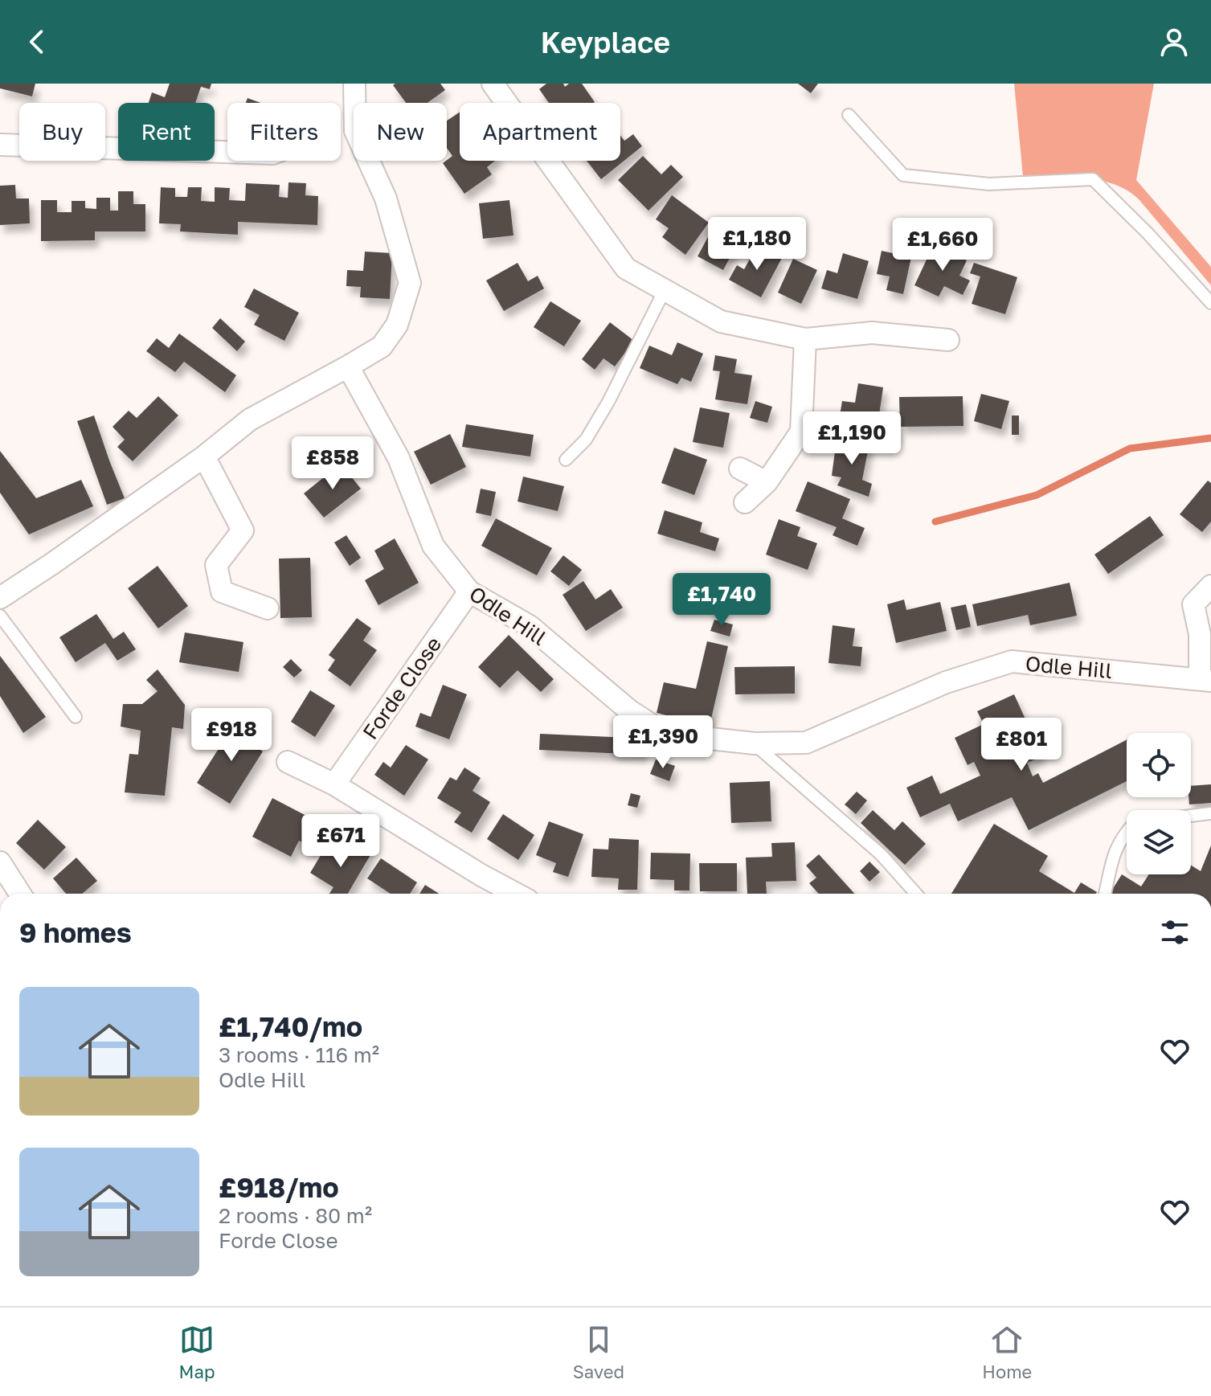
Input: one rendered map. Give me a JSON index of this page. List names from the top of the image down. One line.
{"streets":{"street":["Odle Hill","Forde Close"]},"crossings":[["Odle Hill","Forde Close"]],"page":{"header":"Keyplace","chip":["Buy","Rent","Filters","New","Apartment"],"price":["£1,180","£1,660","£1,190","£858","£1,740","£918","£1,390","£801","£671"],"heading":"9 homes","list":[{"name":"£1,740/mo","note":"3 rooms · 116 m² · Odle Hill"},{"name":"£918/mo","note":"2 rooms · 80 m² · Forde Close"}],"tabs":["Map","Saved","Home"]}}
